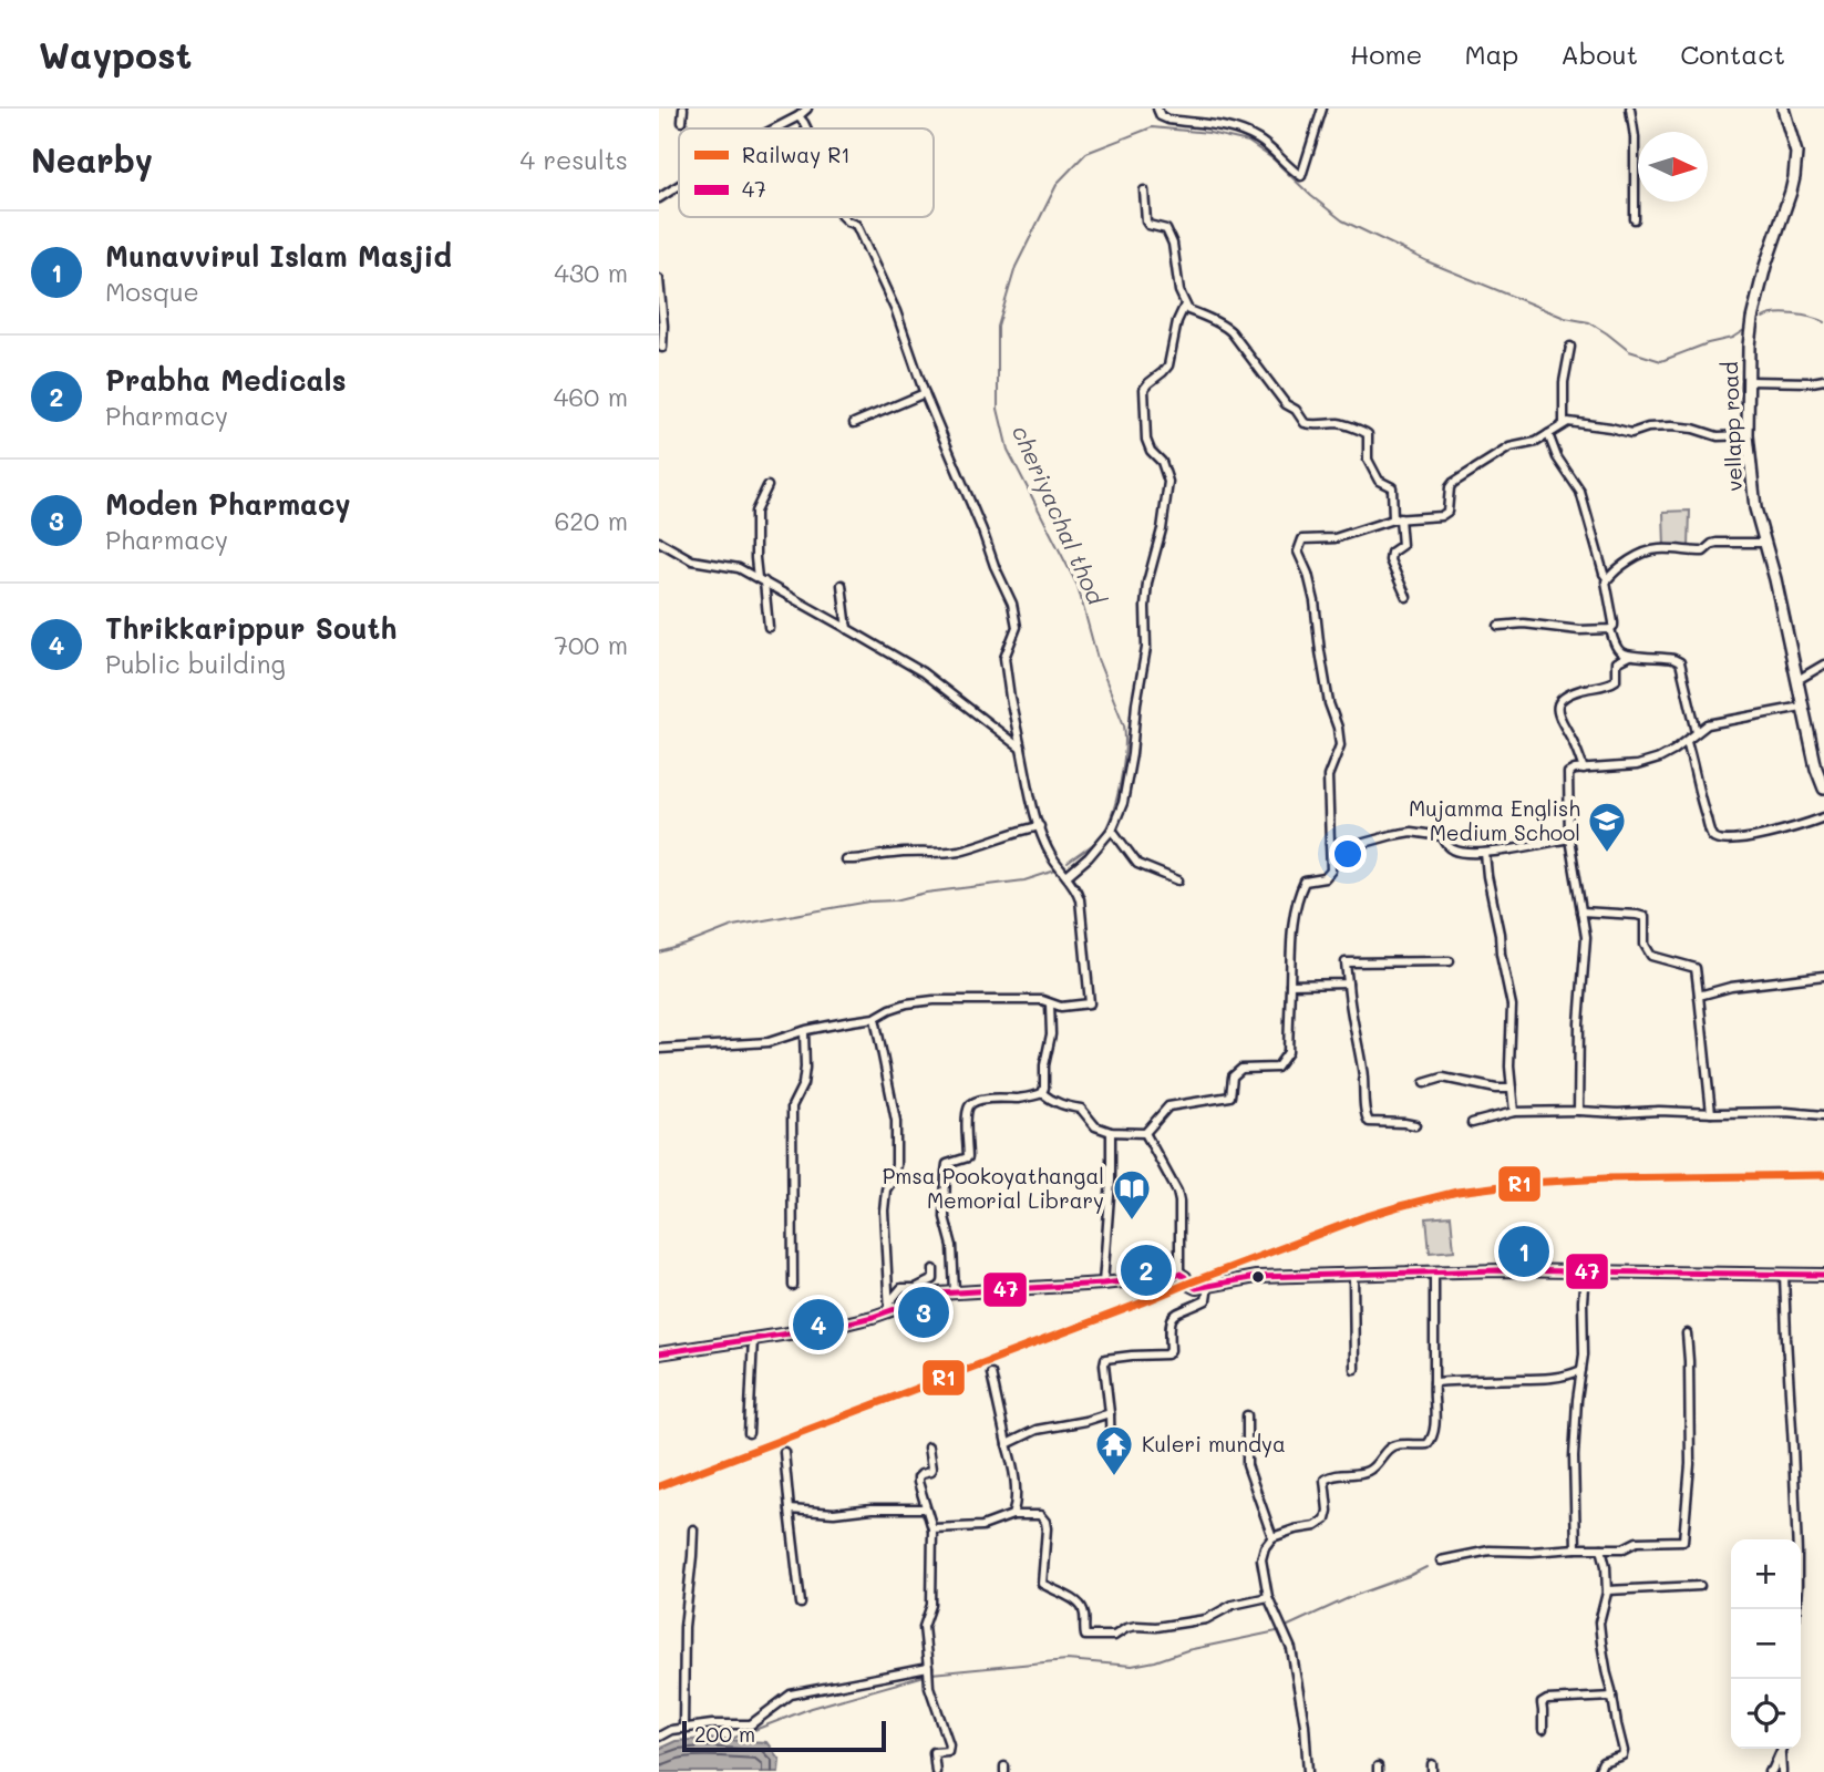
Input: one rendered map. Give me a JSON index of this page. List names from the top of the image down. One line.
{"streets":{"main road":["vellapp road"]},"water":["cheriyachal thod"],"places":{"school or university":["Mujamma English Medium School"],"library":["Pmsa Pookoyathangal Memorial Library"],"temple":["Kuleri mundya"]},"lines":["rail line R1","transit line 47"],"legend":["Railway R1","47"],"scale_bar":"200 m","north":"right","page":{"header":"Waypost","nav":["Home","Map","About","Contact"],"heading":["Nearby","4 results"],"list":[{"mark":"1","name":"Munavvirul Islam Masjid","note":"Mosque","value":"430 m"},{"mark":"2","name":"Prabha Medicals","note":"Pharmacy","value":"460 m"},{"mark":"3","name":"Moden Pharmacy","note":"Pharmacy","value":"620 m"},{"mark":"4","name":"Thrikkarippur South","note":"Public building","value":"700 m"}],"pins":["1","2","3","4"],"map_buttons":["+","−"],"scale":"200 m"}}
